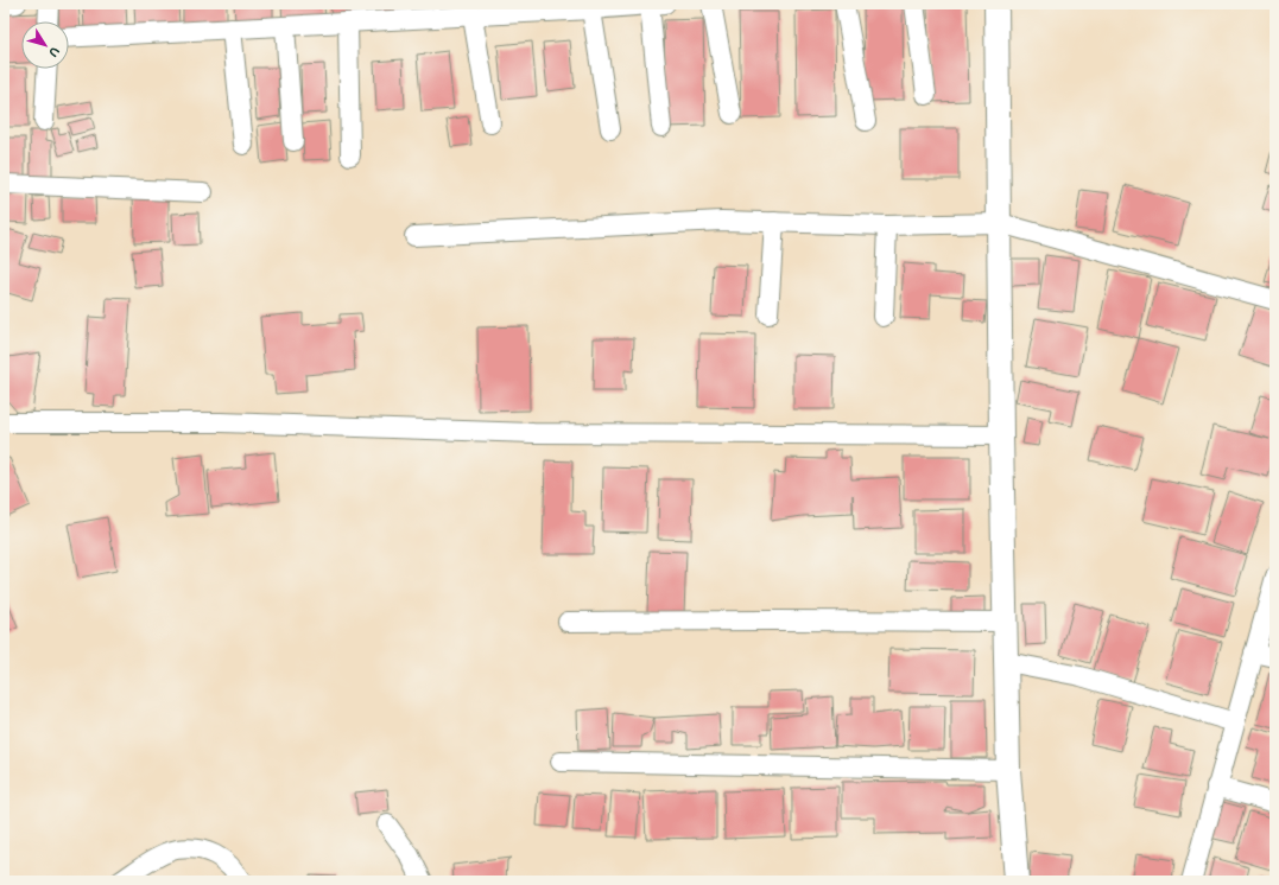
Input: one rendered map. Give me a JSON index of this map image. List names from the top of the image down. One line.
{"north":"bottom right"}
